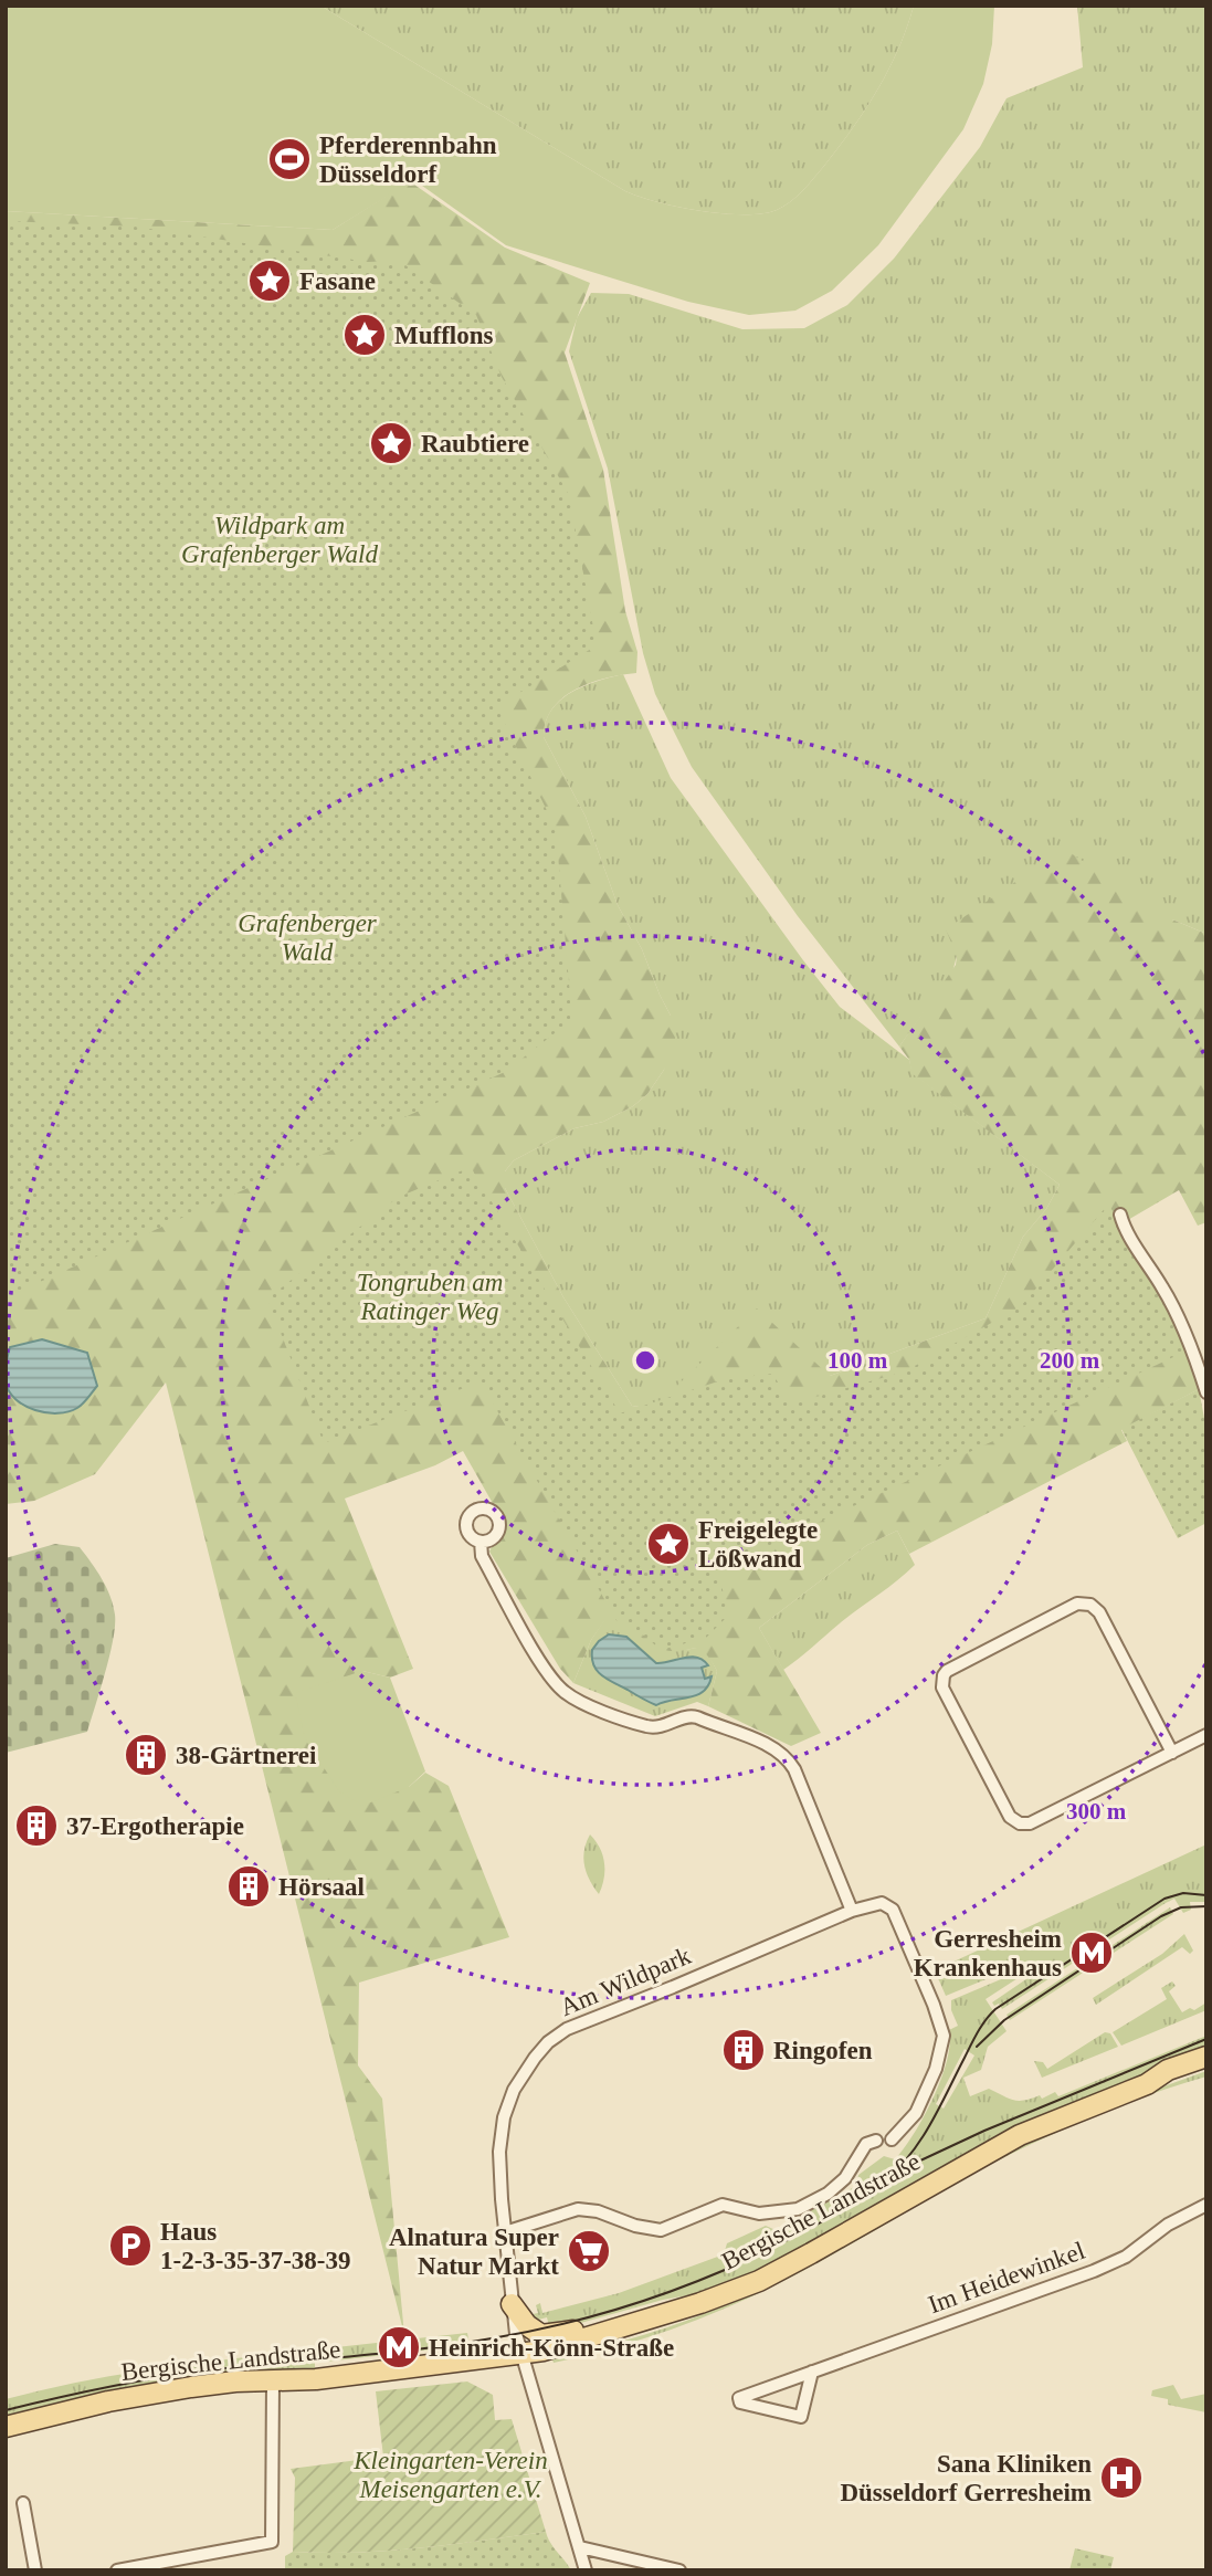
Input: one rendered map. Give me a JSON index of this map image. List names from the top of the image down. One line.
{"streets":{"main road":["Bergische Landstraße"],"street":["Am Wildpark","Im Heidewinkel"]},"crossings":[["Am Wildpark","Bergische Landstraße"]],"parks":["Wildpark am Grafenberger Wald","Grafenberger Wald","Tongruben am Ratinger Weg","Kleingarten-Verein Meisengarten e.V."],"places":{"sports":["Pferderennbahn Düsseldorf"],"place":["Fasane","Mufflons","Raubtiere","Freigelegte Lößwand"],"building":["38-Gärtnerei","37-Ergotherapie","Hörsaal","Ringofen"],"metro station":["Gerresheim Krankenhaus","Heinrich-Könn-Straße"],"parking":["Haus 1-2-3-35-37-38-39"],"supermarket":["Alnatura Super Natur Markt"],"hospital":["Sana Kliniken Düsseldorf Gerresheim"]},"rings":["100 m","200 m","300 m"]}
